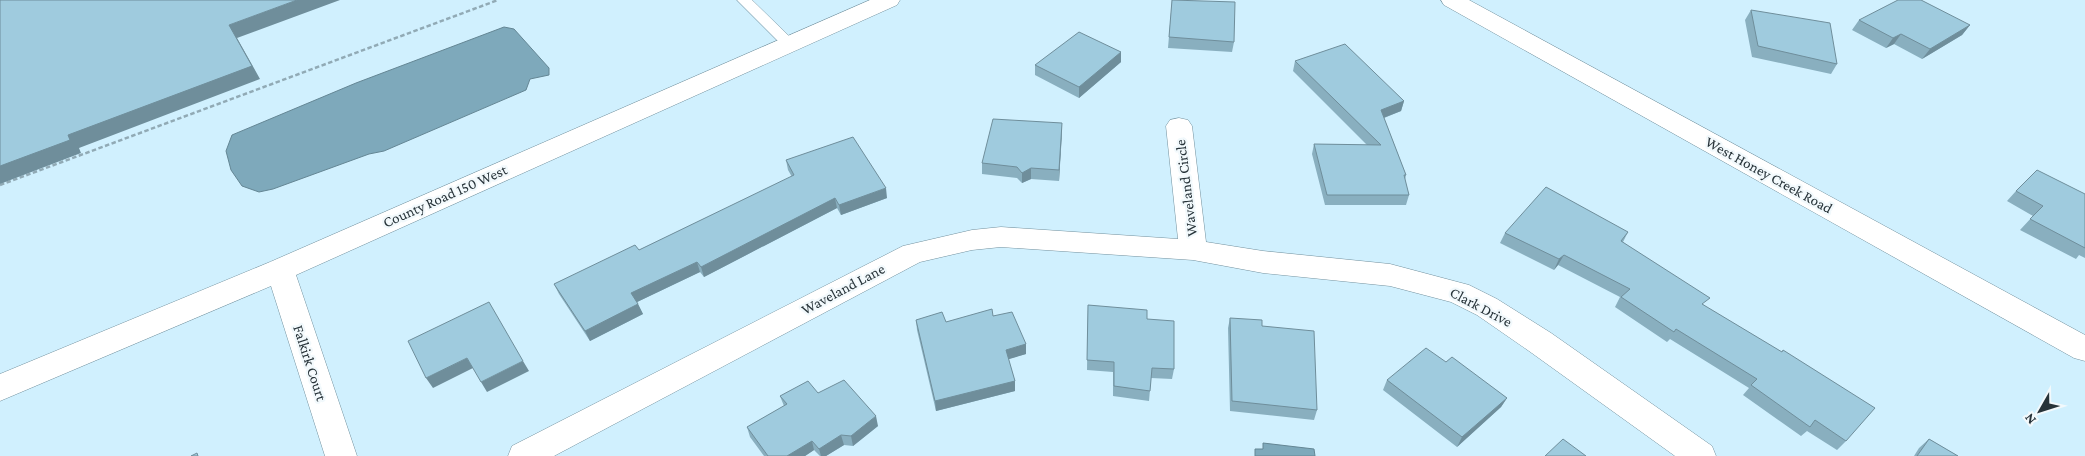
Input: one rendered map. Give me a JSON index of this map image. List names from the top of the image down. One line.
{"streets":{"street":["West Honey Creek Road","Waveland Circle","County Road 150 West","Waveland Lane","Clark Drive","Falkirk Court"]},"crossings":[["Waveland Circle","Waveland Lane"],["Waveland Circle","Clark Drive"],["County Road 150 West","Falkirk Court"],["Waveland Lane","Clark Drive"]],"north":"bottom left"}
